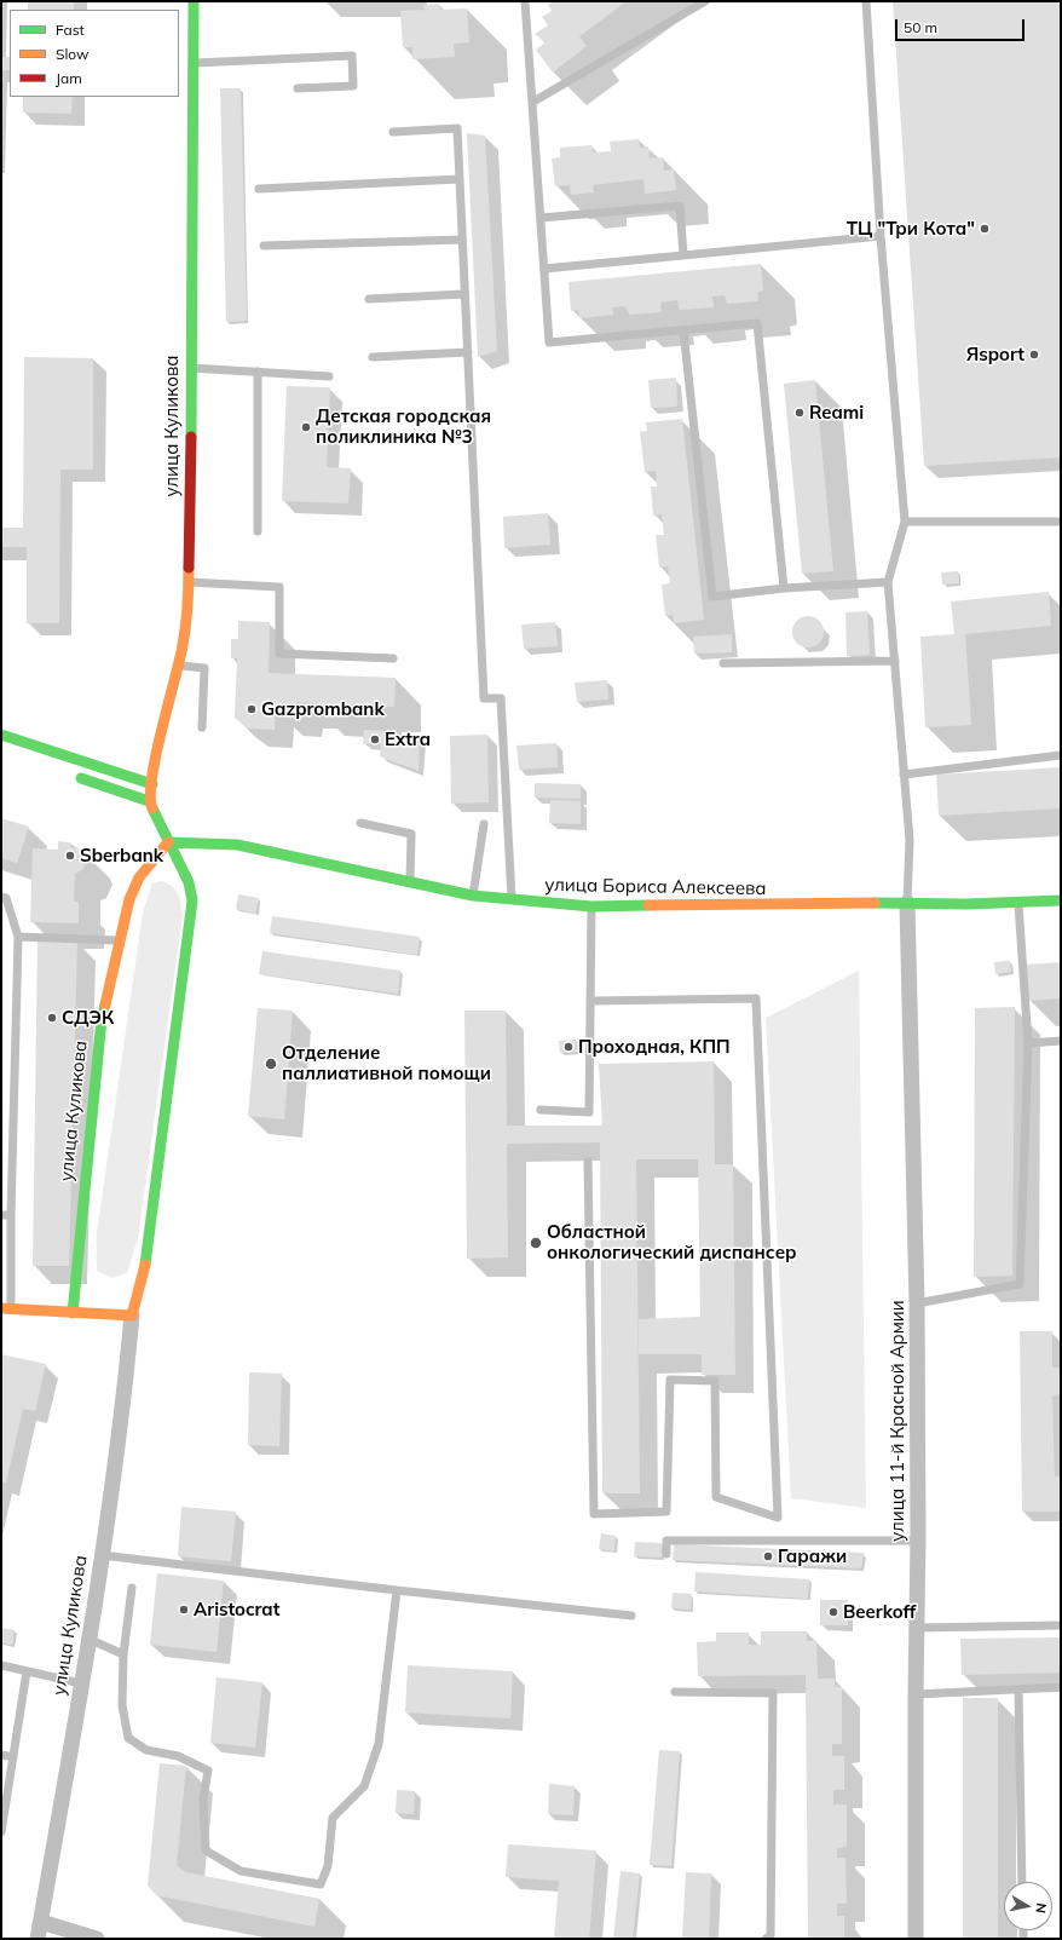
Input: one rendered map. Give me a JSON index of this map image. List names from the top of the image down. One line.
{"streets":{"main road":["улица Куликова","улица Бориса Алексеева"],"street":["улица 11-й Красной Армии"]},"crossings":[["улица Куликова","улица Бориса Алексеева"],["улица Бориса Алексеева","улица 11-й Красной Армии"]],"places":["ТЦ \"Три Кота\"","Яsport","Reami","Детская городская поликлиника №3","Gazprombank","Extra","Sberbank","СДЭК","Проходная, КПП","Отделение паллиативной помощи","Областной онкологический диспансер","Гаражи","Aristocrat","Beerkoff"],"legend":["Fast","Slow","Jam"],"scale_bar":"50 m","north":"right"}
